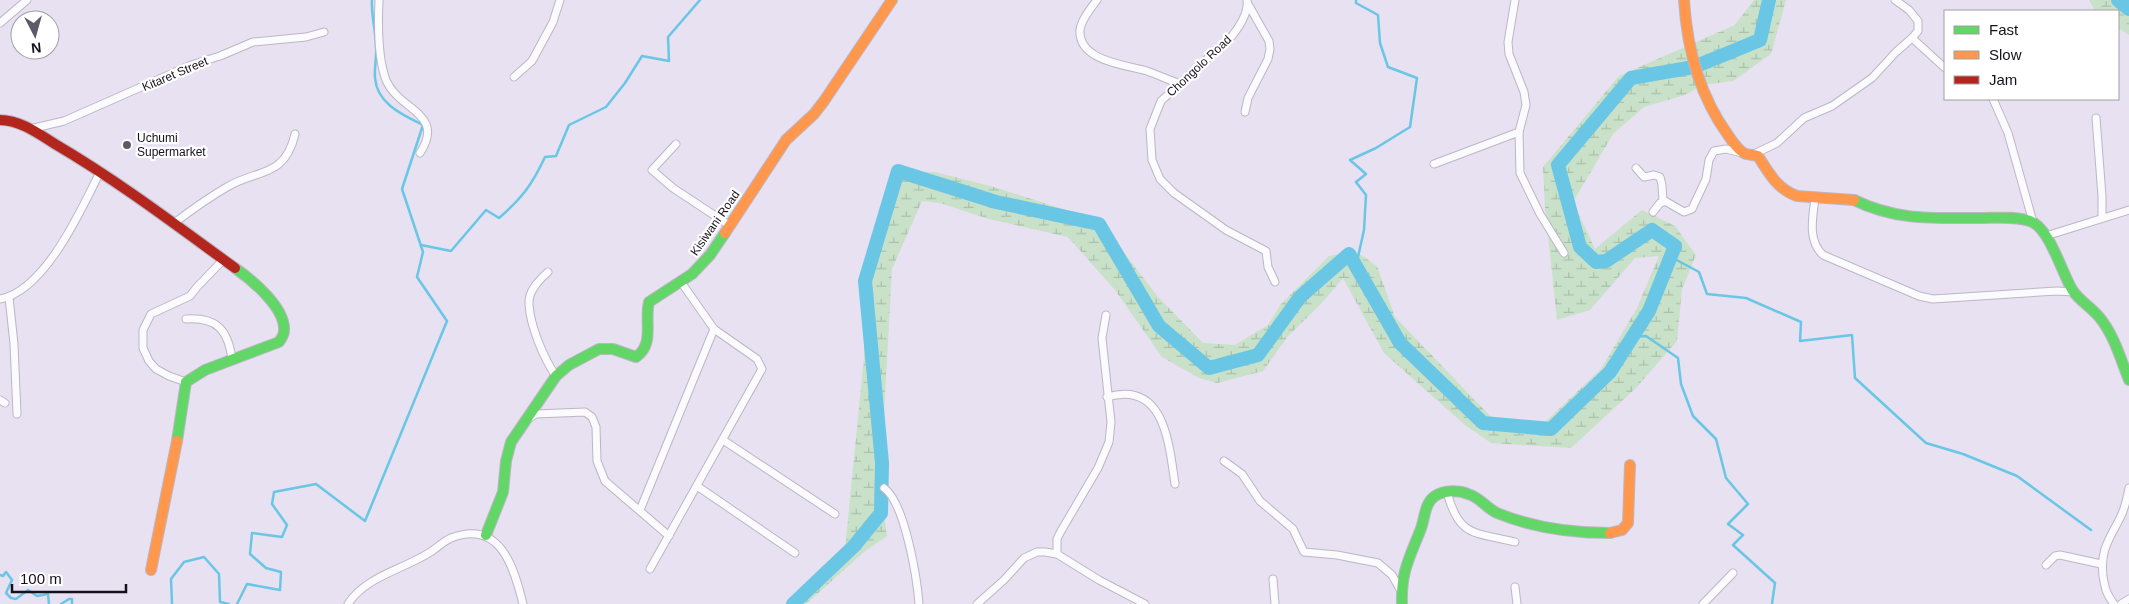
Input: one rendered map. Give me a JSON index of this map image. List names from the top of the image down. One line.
{"streets":{"street":["Chongolo Road","Kitaret Street","Kisiwani Road"]},"places":["Uchumi Supermarket"],"legend":["Fast","Slow","Jam"],"scale_bar":"100 m","north":"bottom"}
